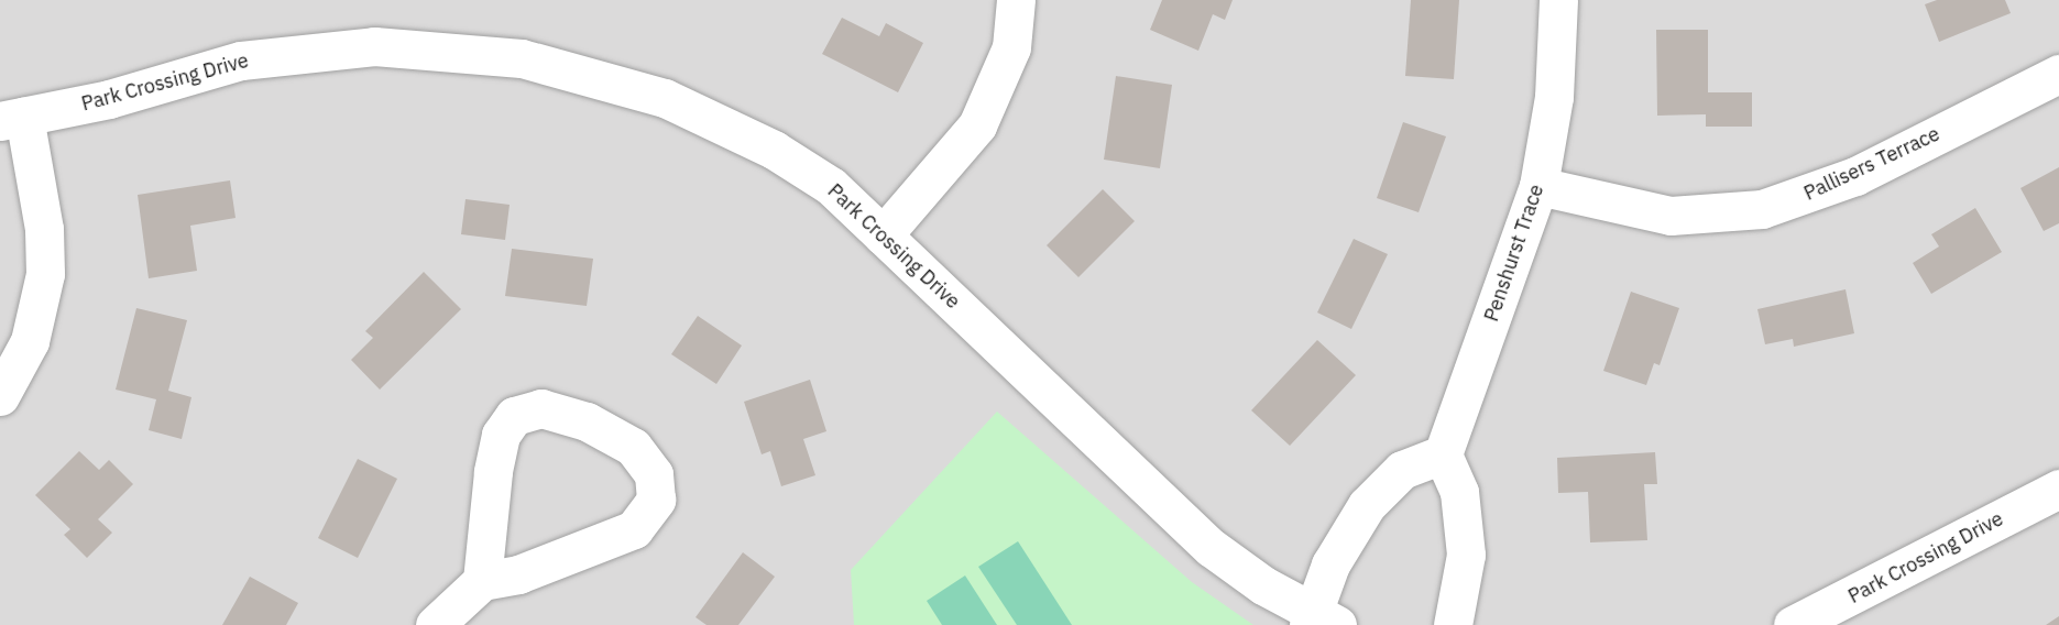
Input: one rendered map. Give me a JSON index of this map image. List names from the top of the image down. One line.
{"streets":{"street":["Park Crossing Drive","Pallisers Terrace","Penshurst Trace"]},"crossings":[["Pallisers Terrace","Penshurst Trace"]]}
